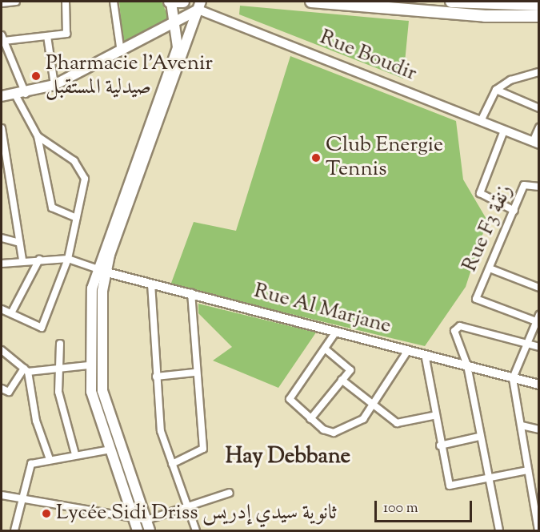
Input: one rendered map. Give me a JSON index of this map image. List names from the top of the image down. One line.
{"streets":{"main road":["Rue Boudir"],"street":["Rue F3 زنقة","Rue Al Marjane"]},"districts":["Hay Debbane"],"places":["Pharmacie l’Avenir صيدلية المستقبل","Club Energie Tennis","Lycée Sidi Driss ثانوية سيدي إدريس"],"scale_bar":"100 m"}
